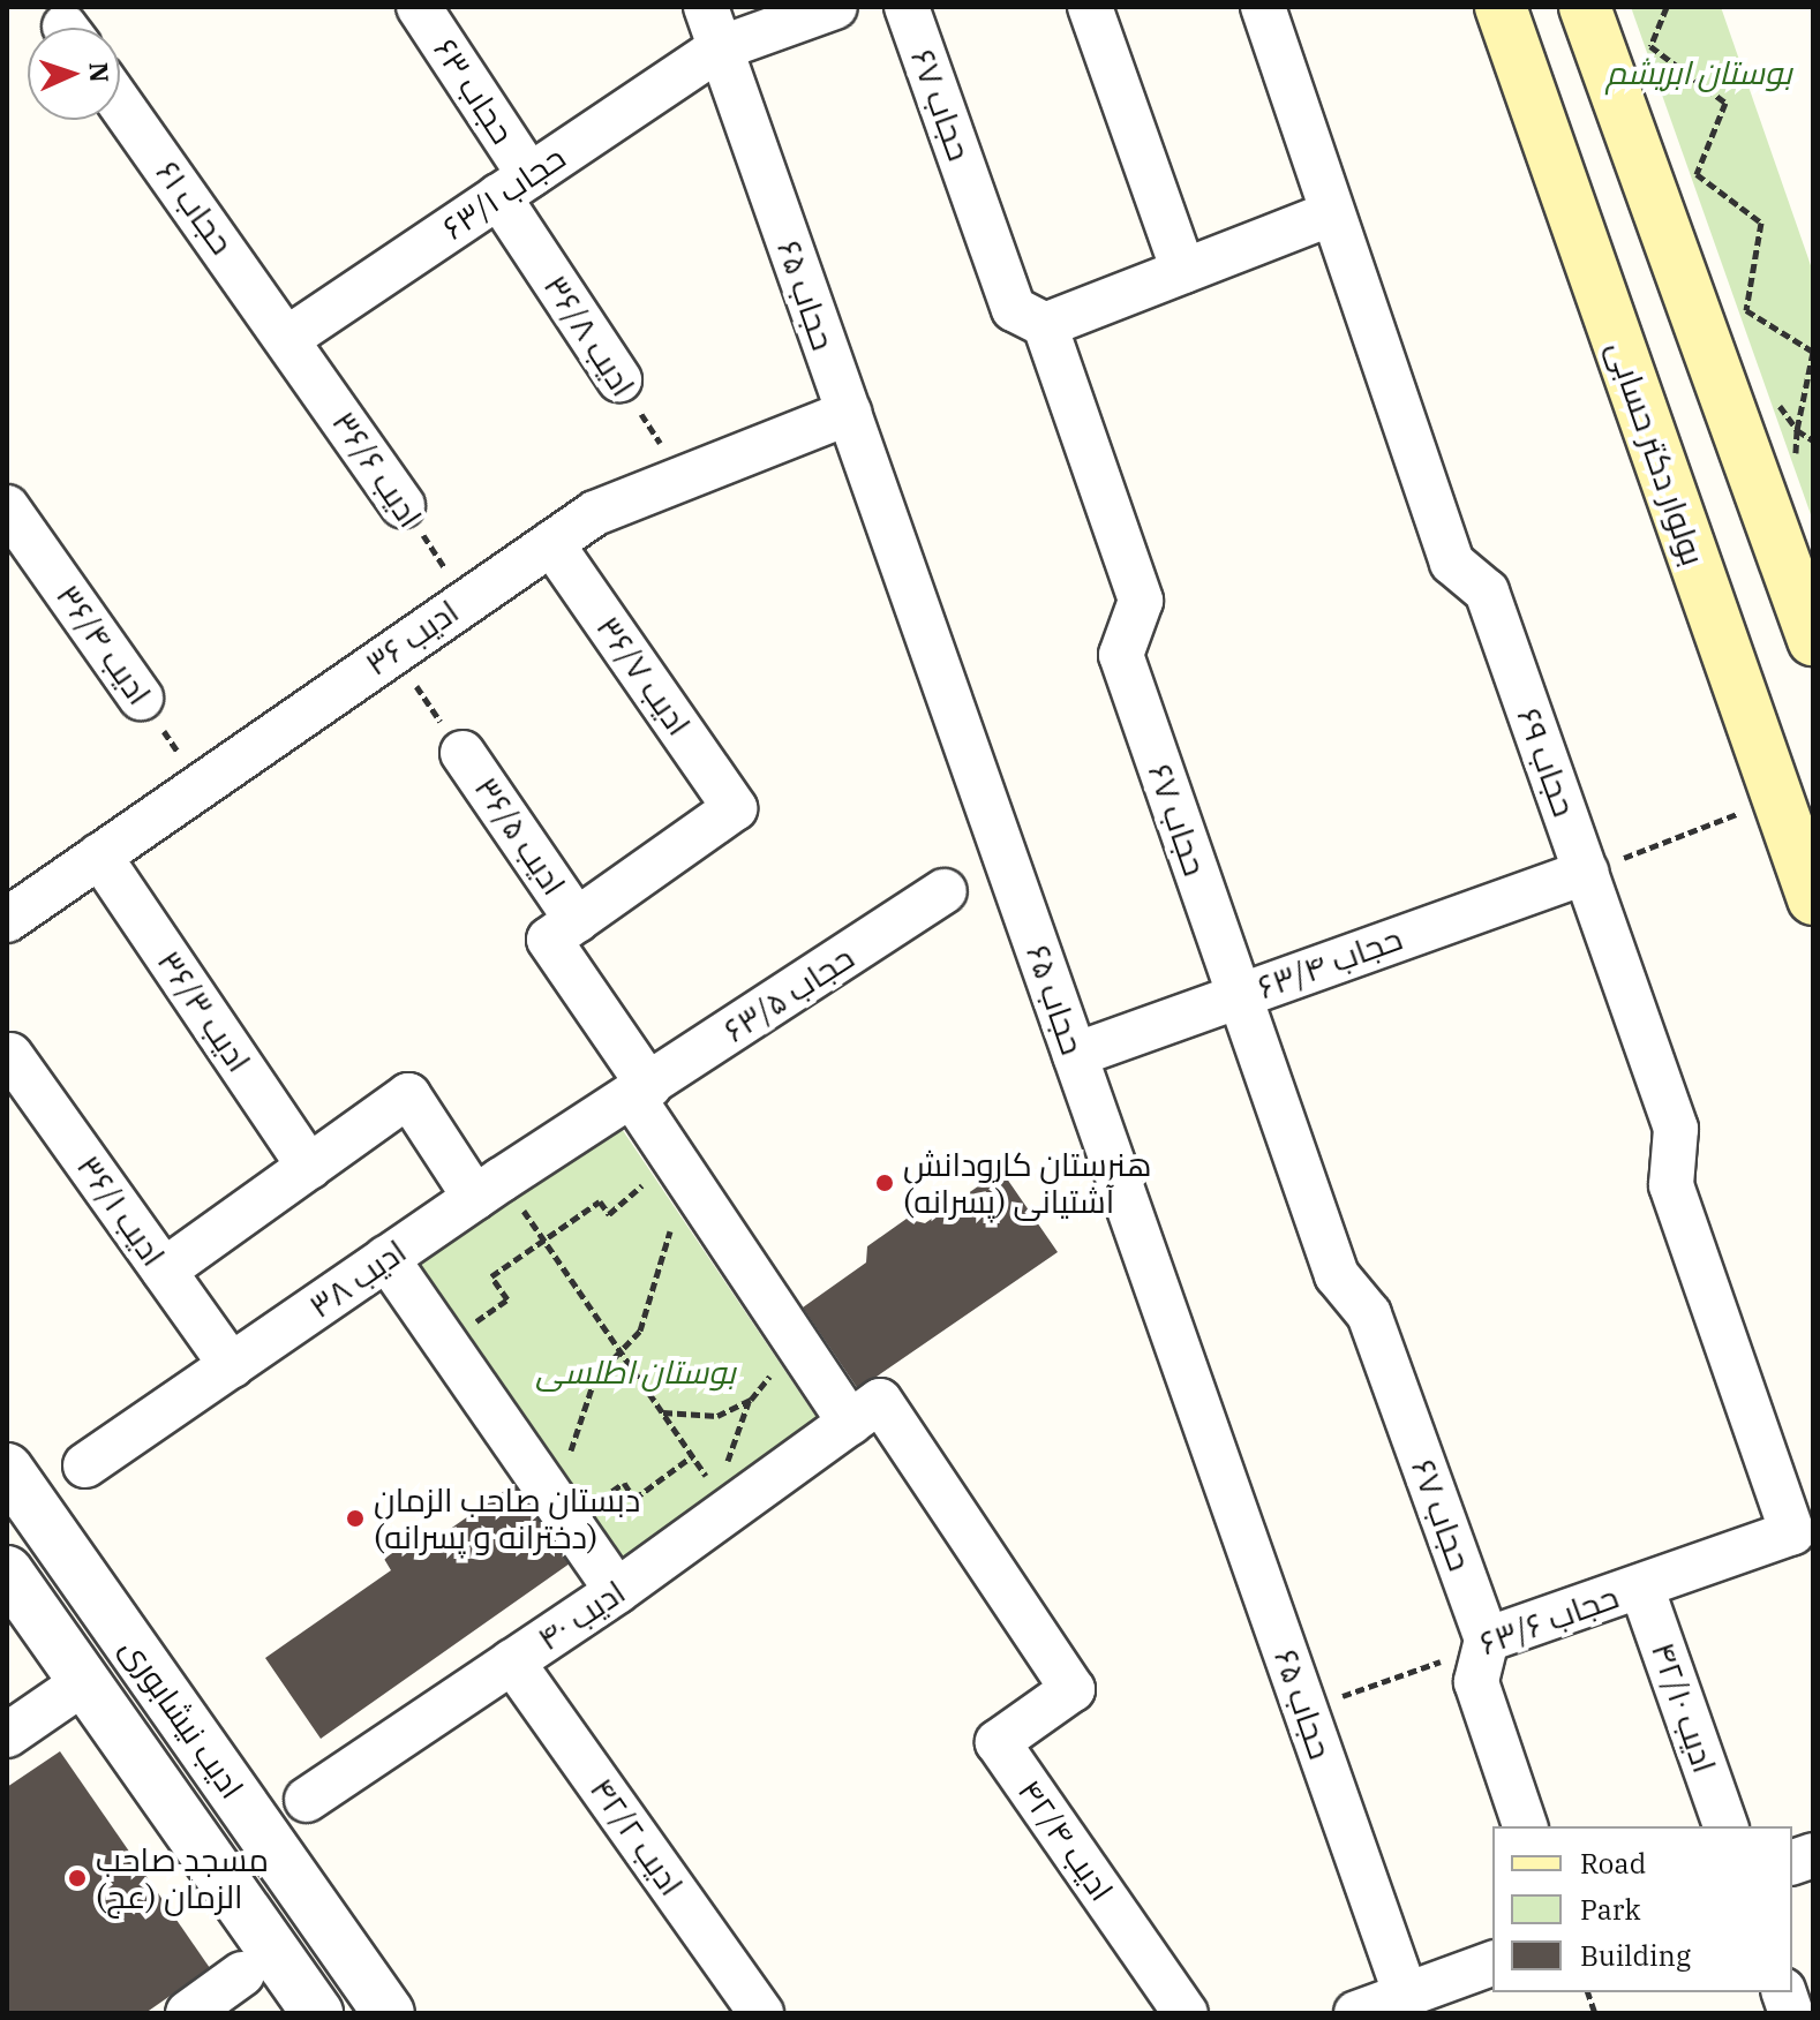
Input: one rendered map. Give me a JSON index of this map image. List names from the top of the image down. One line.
{"streets":{"main road":["بولوار دکتر حسابی"],"street":["حجاب ۶۳","حجاب ۶۷","حجاب ۶۳/۱","حجاب ۶۱","حجاب ۶۵","ادیب ۳۶/۸","ادیب ۳۶/۶","ادیب ۳۶","ادیب ۳۶/۴","ادیب ۳۶/۷","حجاب ۶۹","ادیب ۳۶/۵","حجاب ۶۳/۴","حجاب ۶۳/۵","ادیب ۳۶/۳","ادیب ۳۶/۱","ادیب ۳۸","ادیب ۴۰","حجاب ۶۳/۶","ادیب ۴۲/۱۰","ادیب نیشابوری","ادیب ۴۲/۲","ادیب ۴۲/۴"]},"crossings":[["حجاب ۶۳","حجاب ۶۳/۱"],["حجاب ۶۳","ادیب ۳۶/۸"],["حجاب ۶۷","حجاب ۶۳/۴"],["حجاب ۶۷","حجاب ۶۳/۶"],["حجاب ۶۳/۱","حجاب ۶۱"],["حجاب ۶۳/۱","حجاب ۶۵"],["حجاب ۶۳/۱","ادیب ۳۶/۸"],["حجاب ۶۳/۱","ادیب ۳۶/۶"],["حجاب ۶۱","ادیب ۳۶/۶"],["حجاب ۶۵","ادیب ۳۶"],["حجاب ۶۵","حجاب ۶۳/۴"],["حجاب ۶۵","حجاب ۶۳/۶"],["ادیب ۳۶/۸","ادیب ۳۶"],["ادیب ۳۶/۶","ادیب ۳۶"],["ادیب ۳۶","ادیب ۳۶/۴"],["ادیب ۳۶","ادیب ۳۶/۷"],["ادیب ۳۶","ادیب ۳۶/۳"],["ادیب ۳۶/۷","ادیب ۳۶/۵"],["حجاب ۶۹","حجاب ۶۳/۴"],["حجاب ۶۹","حجاب ۶۳/۶"],["حجاب ۶۳/۵","ادیب ۳۸"],["ادیب ۳۶/۱","ادیب ۳۸"],["ادیب ۴۰","ادیب ۴۲/۲"],["ادیب ۴۰","ادیب ۴۲/۴"],["حجاب ۶۳/۶","ادیب ۴۲/۱۰"]],"parks":["بوستان ابریشم","بوستان اطلسی"],"places":["هنرستان کارودانش آشتیانی (پسرانه)","دبستان صاحب الزمان (دخترانه و پسرانه)","مسجد صاحب الزمان (عج)"],"legend":["Road","Park","Building"],"north":"right"}
